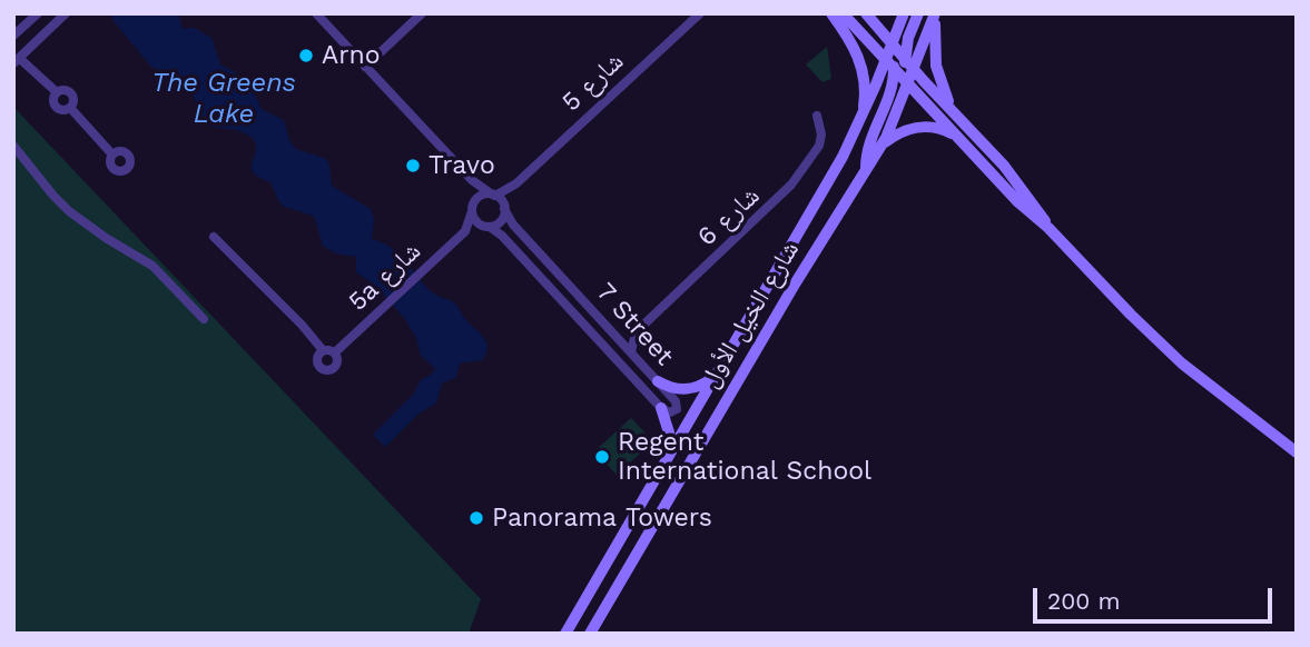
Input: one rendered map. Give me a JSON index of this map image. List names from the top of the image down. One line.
{"streets":{"main road":["شارع الخيل الأول"],"street":["شارع 5","شارع 6","5a شارع","7 Street"]},"crossings":[["شارع 5","5a شارع"],["شارع 5","7 Street"],["5a شارع","7 Street"]],"water":["The Greens Lake"],"places":["Arno","Travo","Regent International School","Panorama Towers"],"scale_bar":"200 m"}
